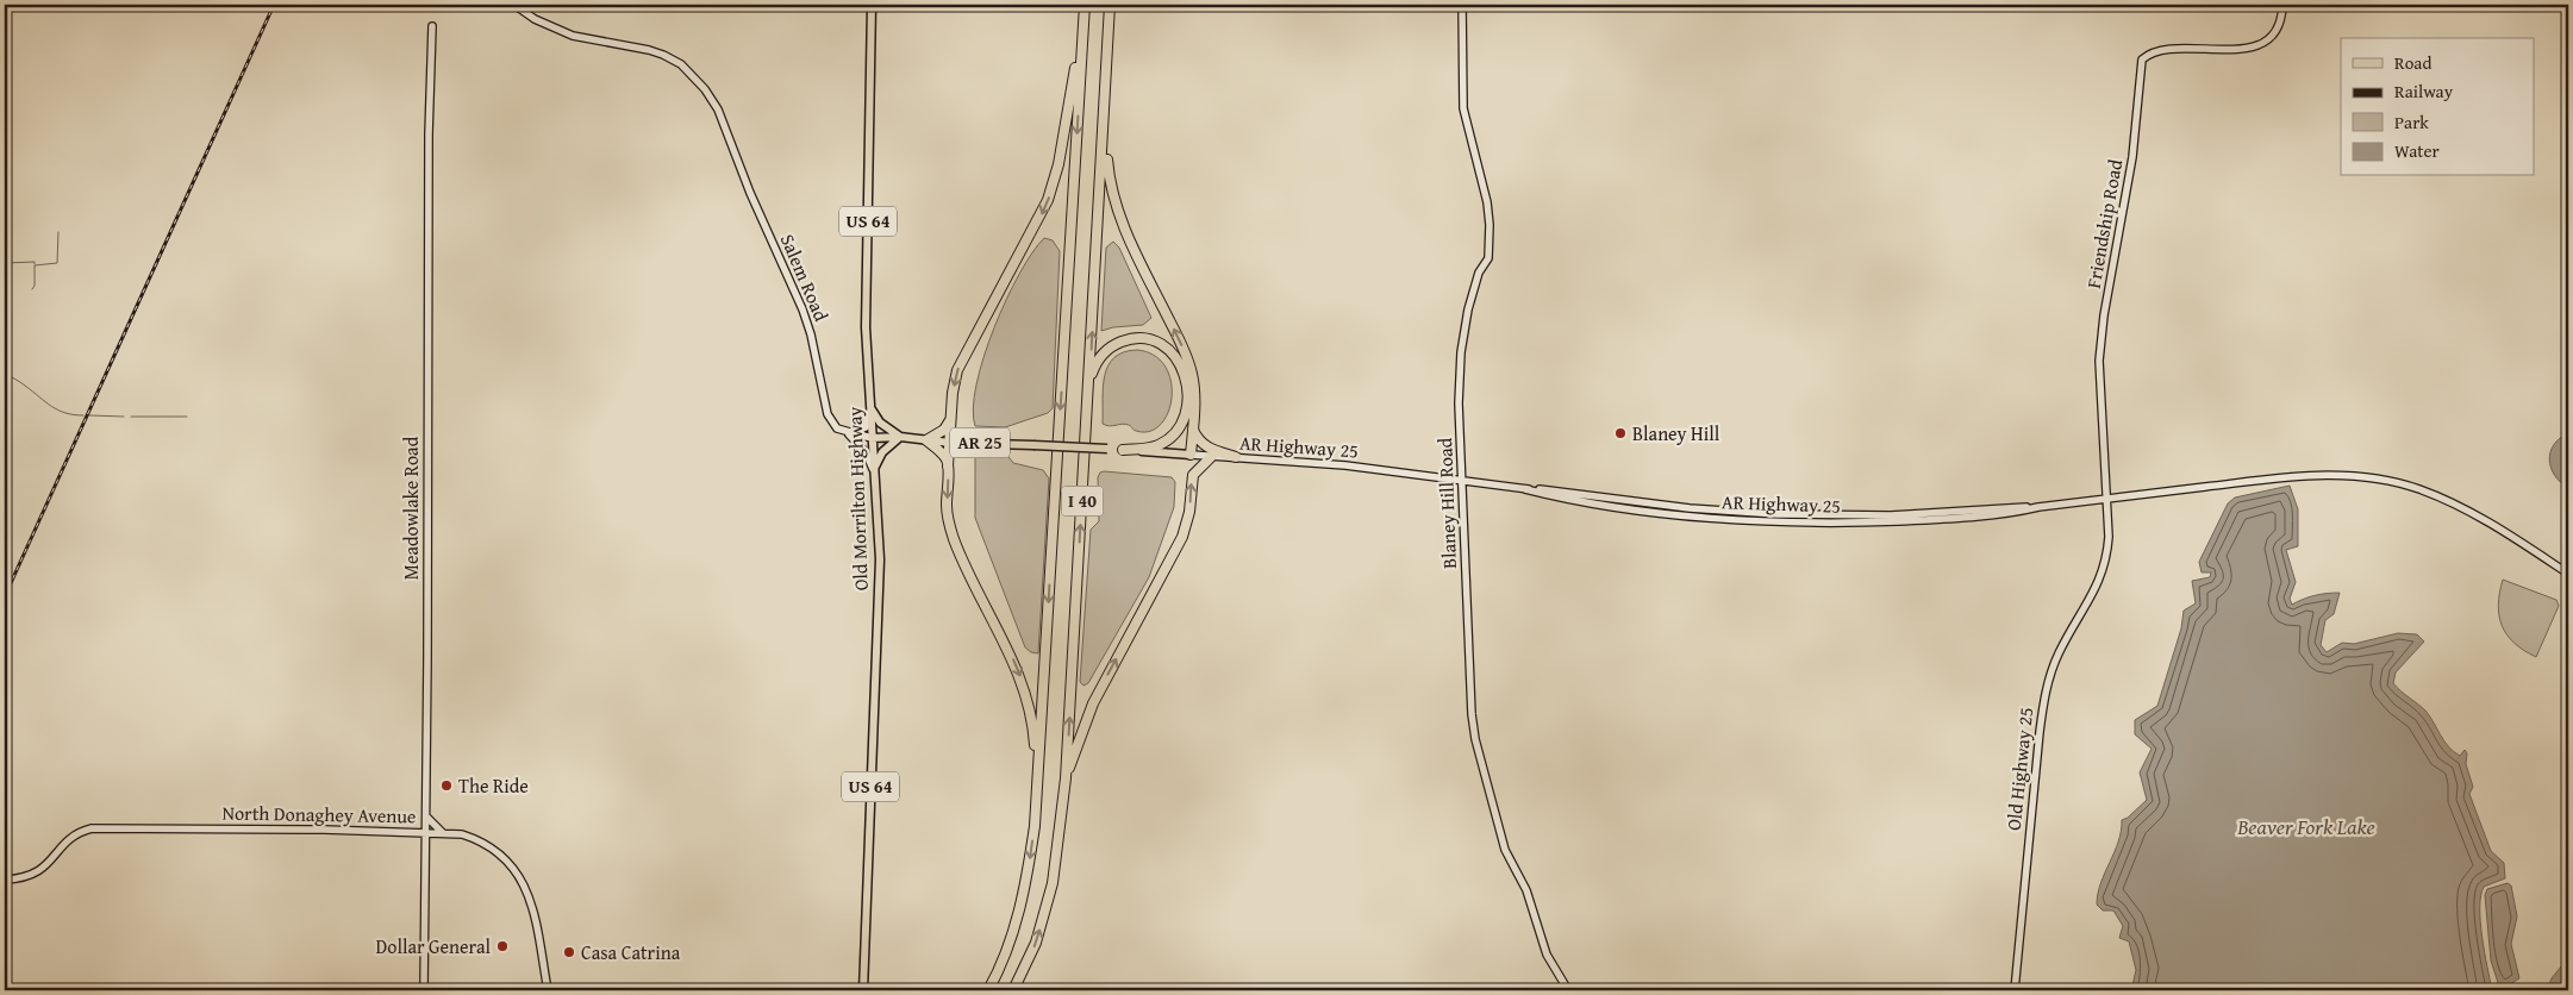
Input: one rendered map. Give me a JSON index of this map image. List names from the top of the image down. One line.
{"streets":{"highway":["I 40"],"main road":["US 64","Salem Road","AR 25","Old Morrilton Highway"],"street":["Friendship Road","AR Highway 25","Blaney Hill Road","Meadowlake Road","Old Highway 25","North Donaghey Avenue"]},"crossings":[["Friendship Road","AR 25"],["Friendship Road","AR Highway 25"],["Friendship Road","Old Highway 25"],["Salem Road","AR 25"],["Salem Road","Old Morrilton Highway"],["AR 25","AR Highway 25"],["AR Highway 25","Blaney Hill Road"],["Meadowlake Road","North Donaghey Avenue"]],"water":["Beaver Fork Lake"],"places":["Blaney Hill","The Ride","Dollar General","Casa Catrina"],"legend":["Road","Railway","Park","Water"]}
